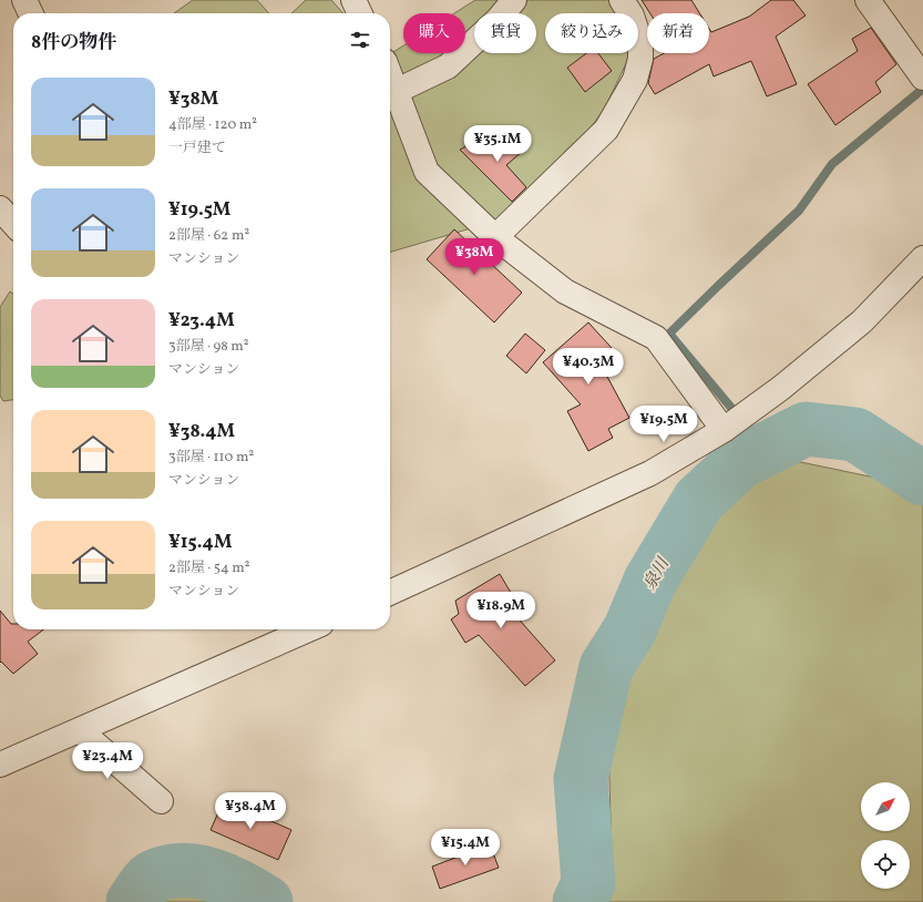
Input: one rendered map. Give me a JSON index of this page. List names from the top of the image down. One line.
{"water":["泉川"],"north":"top right","page":{"chip":["購入","賃貸","絞り込み","新着"],"heading":"8件の物件","list":[{"name":"¥38M","note":"4部屋 · 120 m² · 一戸建て"},{"name":"¥19.5M","note":"2部屋 · 62 m² · マンション"},{"name":"¥23.4M","note":"3部屋 · 98 m² · マンション"},{"name":"¥38.4M","note":"3部屋 · 110 m² · マンション"},{"name":"¥15.4M","note":"2部屋 · 54 m² · マンション"}],"price":["¥35.1M","¥38M","¥40.3M","¥19.5M","¥18.9M","¥23.4M","¥38.4M","¥15.4M"]}}
